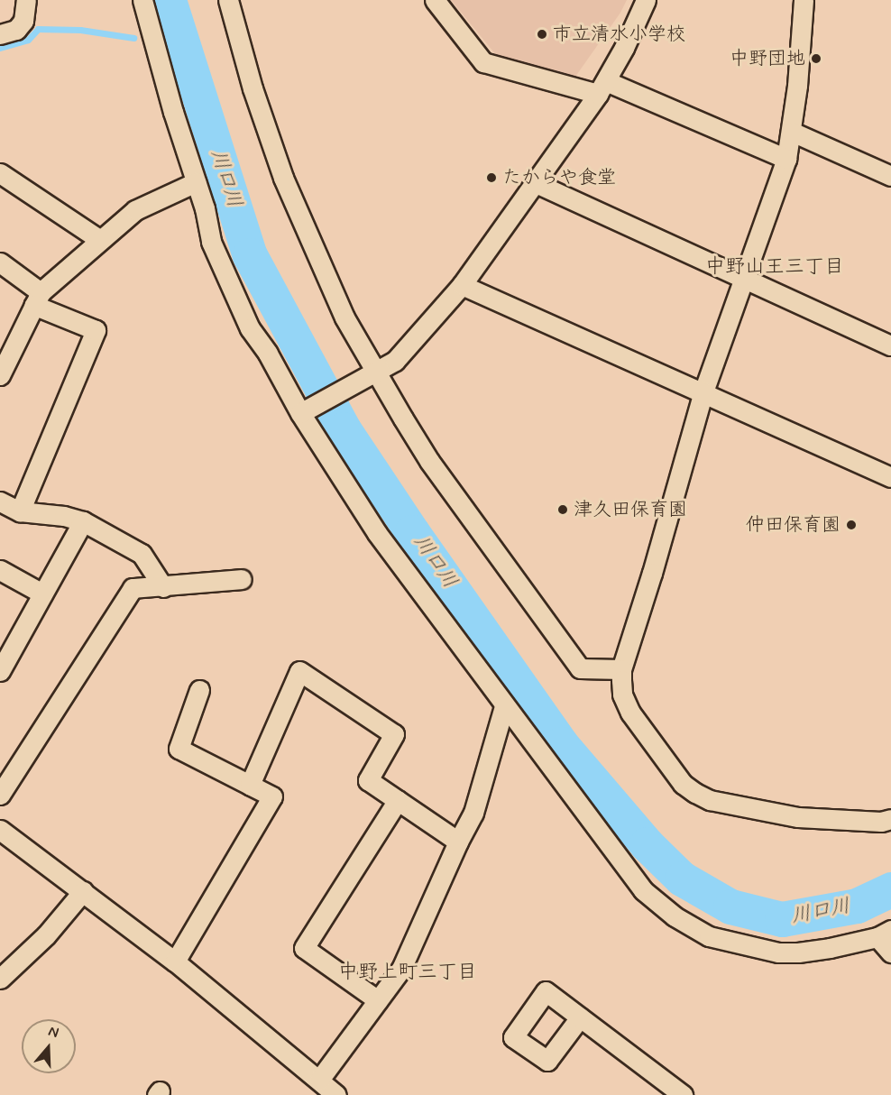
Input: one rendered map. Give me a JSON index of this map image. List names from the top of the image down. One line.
{"districts":["中野山王三丁目","中野上町三丁目"],"water":["川口川"],"places":["市立清水小学校","中野団地","たからや食堂","津久田保育園","仲田保育園"],"north":"top"}
